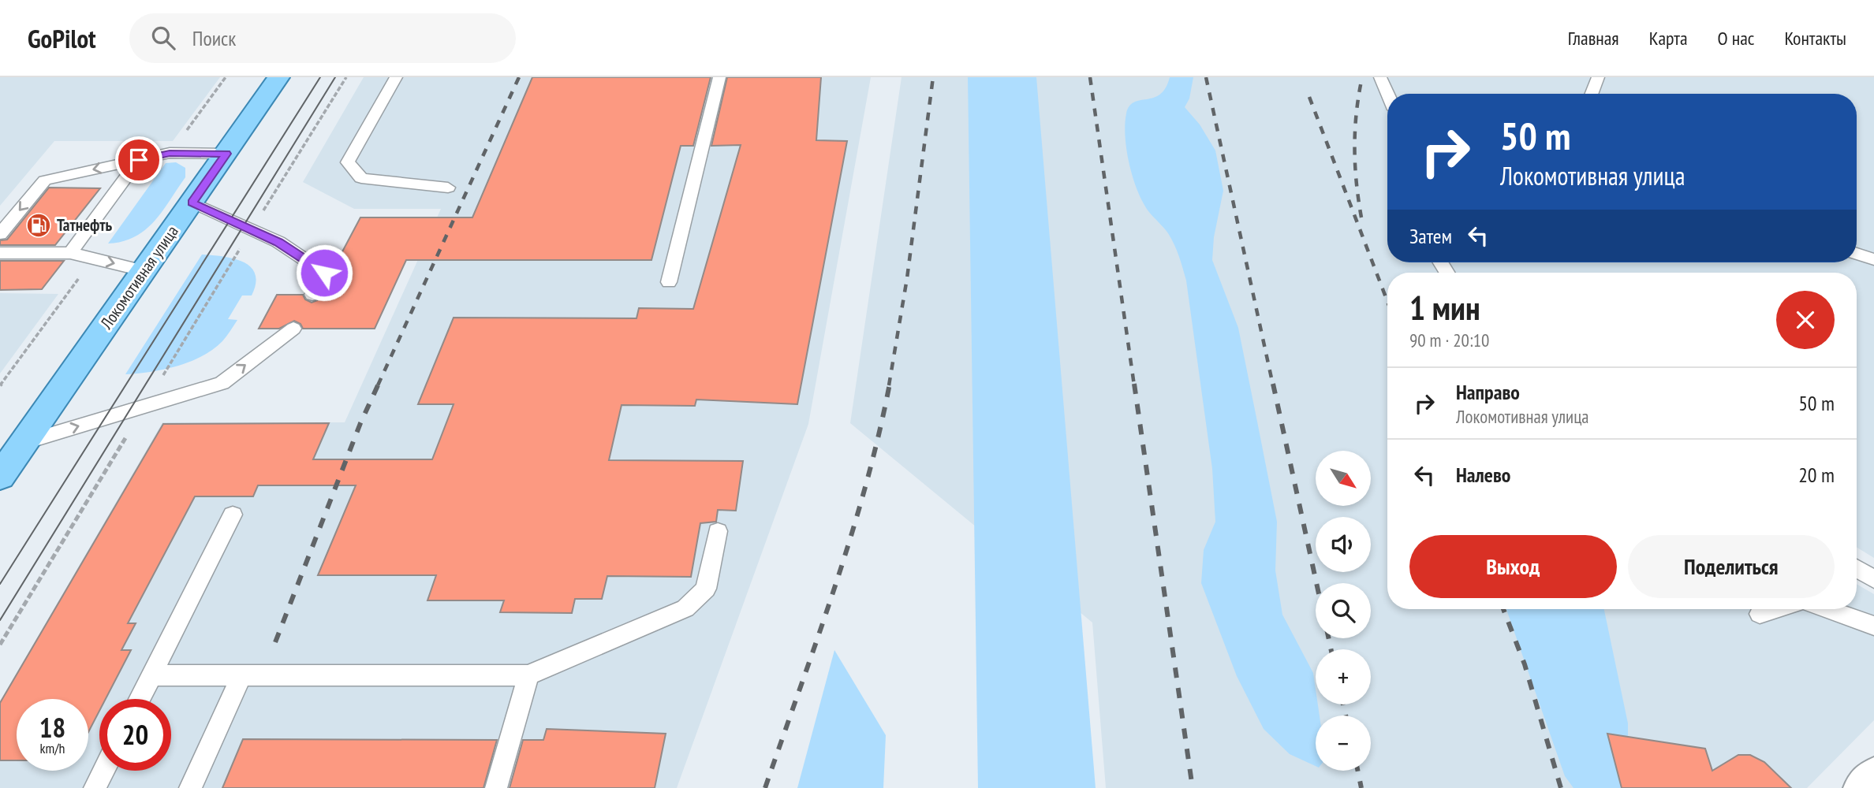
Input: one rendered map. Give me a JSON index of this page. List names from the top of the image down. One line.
{"streets":{"main road":["Локомотивная улица"]},"places":{"fuel station":["Татнефть"]},"north":"bottom right","page":{"header":"GoPilot","search":"Поиск","nav":["Главная","Карта","О нас","Контакты"],"turn":["50 m","Локомотивная улица"],"then":"Затем","heading":["1 мин","90 m · 20:10"],"list":[{"name":"Направо","note":"Локомотивная улица","value":"50 m"},{"name":"Налево","value":"20 m"}],"map_buttons":["+","−"],"buttons":["Выход","Поделиться"],"speed":"18 km/h","limit":"20"}}
